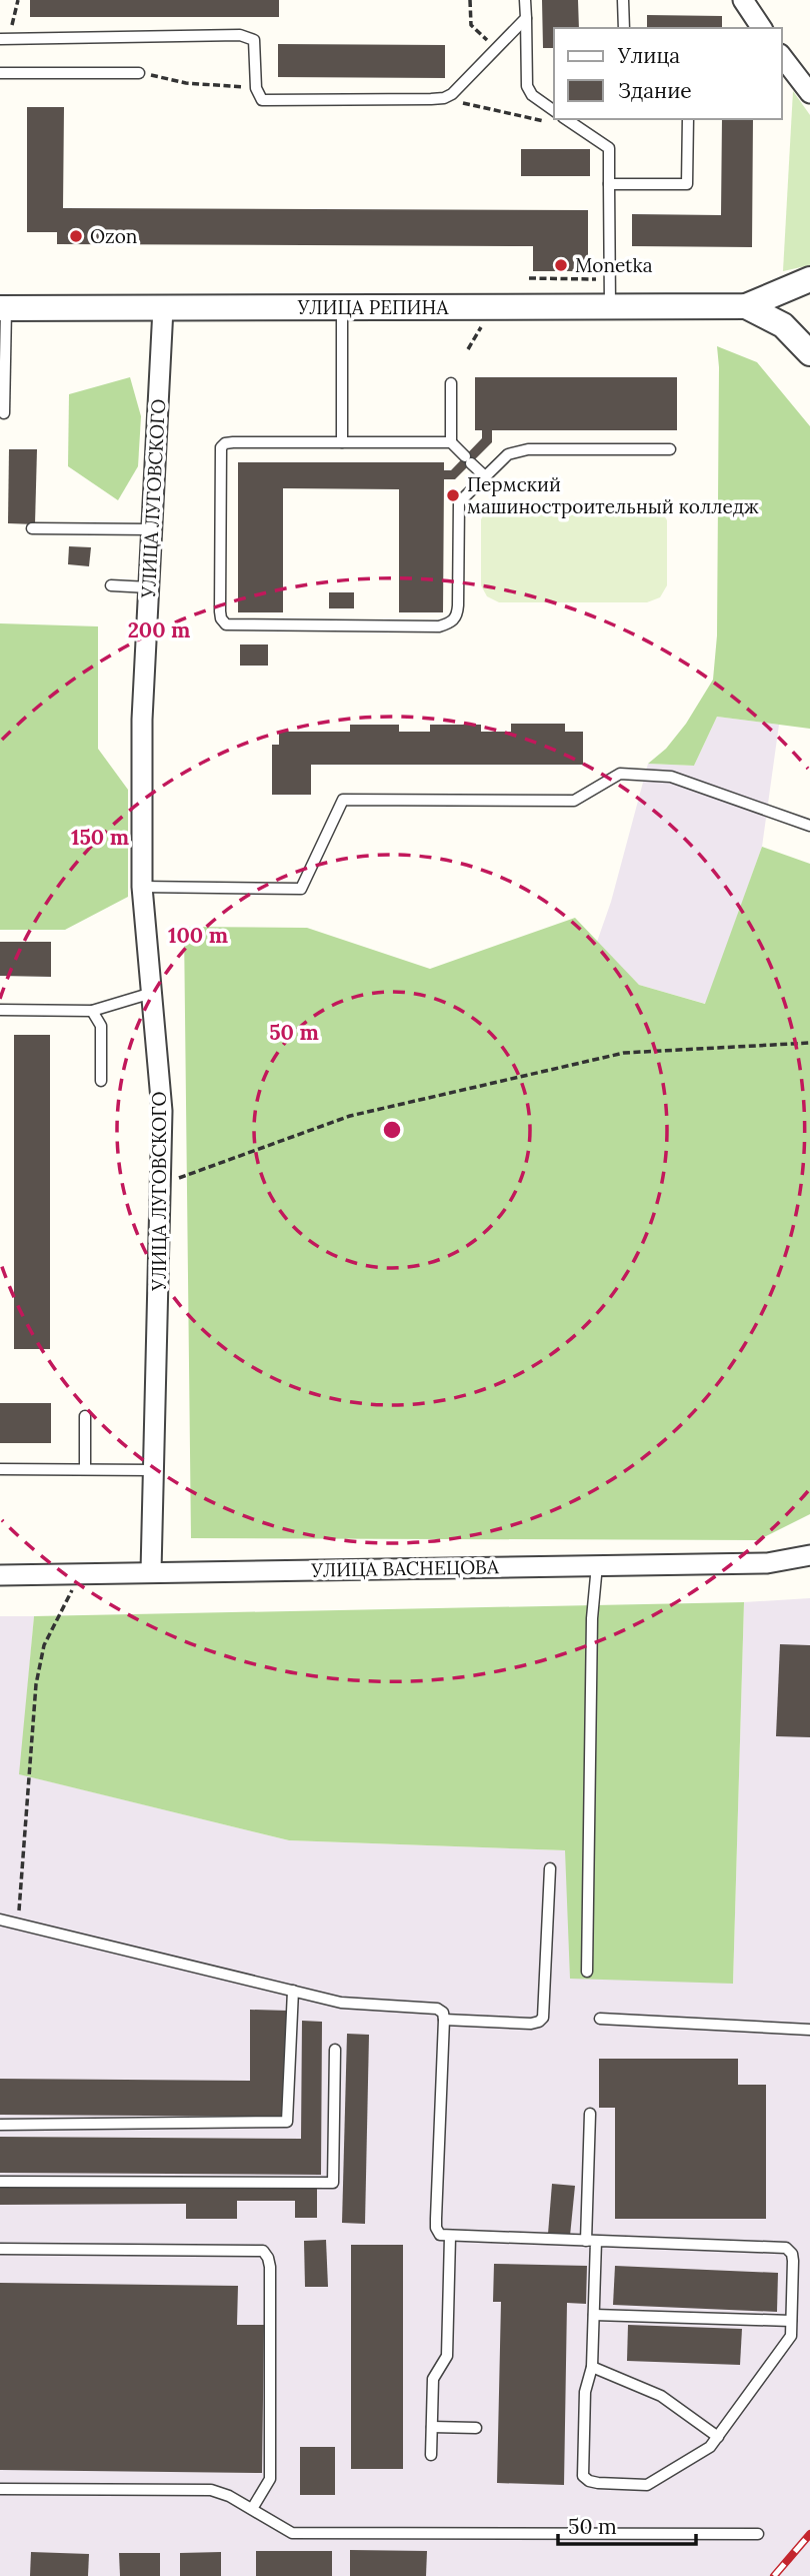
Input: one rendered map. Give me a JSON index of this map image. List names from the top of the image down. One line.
{"streets":{"street":["УЛИЦА РЕПИНА","УЛИЦА ЛУГОВСКОГО","УЛИЦА ВАСНЕЦОВА"]},"crossings":[["УЛИЦА РЕПИНА","УЛИЦА ЛУГОВСКОГО"],["УЛИЦА ЛУГОВСКОГО","УЛИЦА ВАСНЕЦОВА"]],"places":["Ozon","Monetka","Пермский машиностроительный колледж"],"legend":["Улица","Здание"],"scale_bar":"50 m","rings":["200 m","150 m","100 m","50 m"]}
